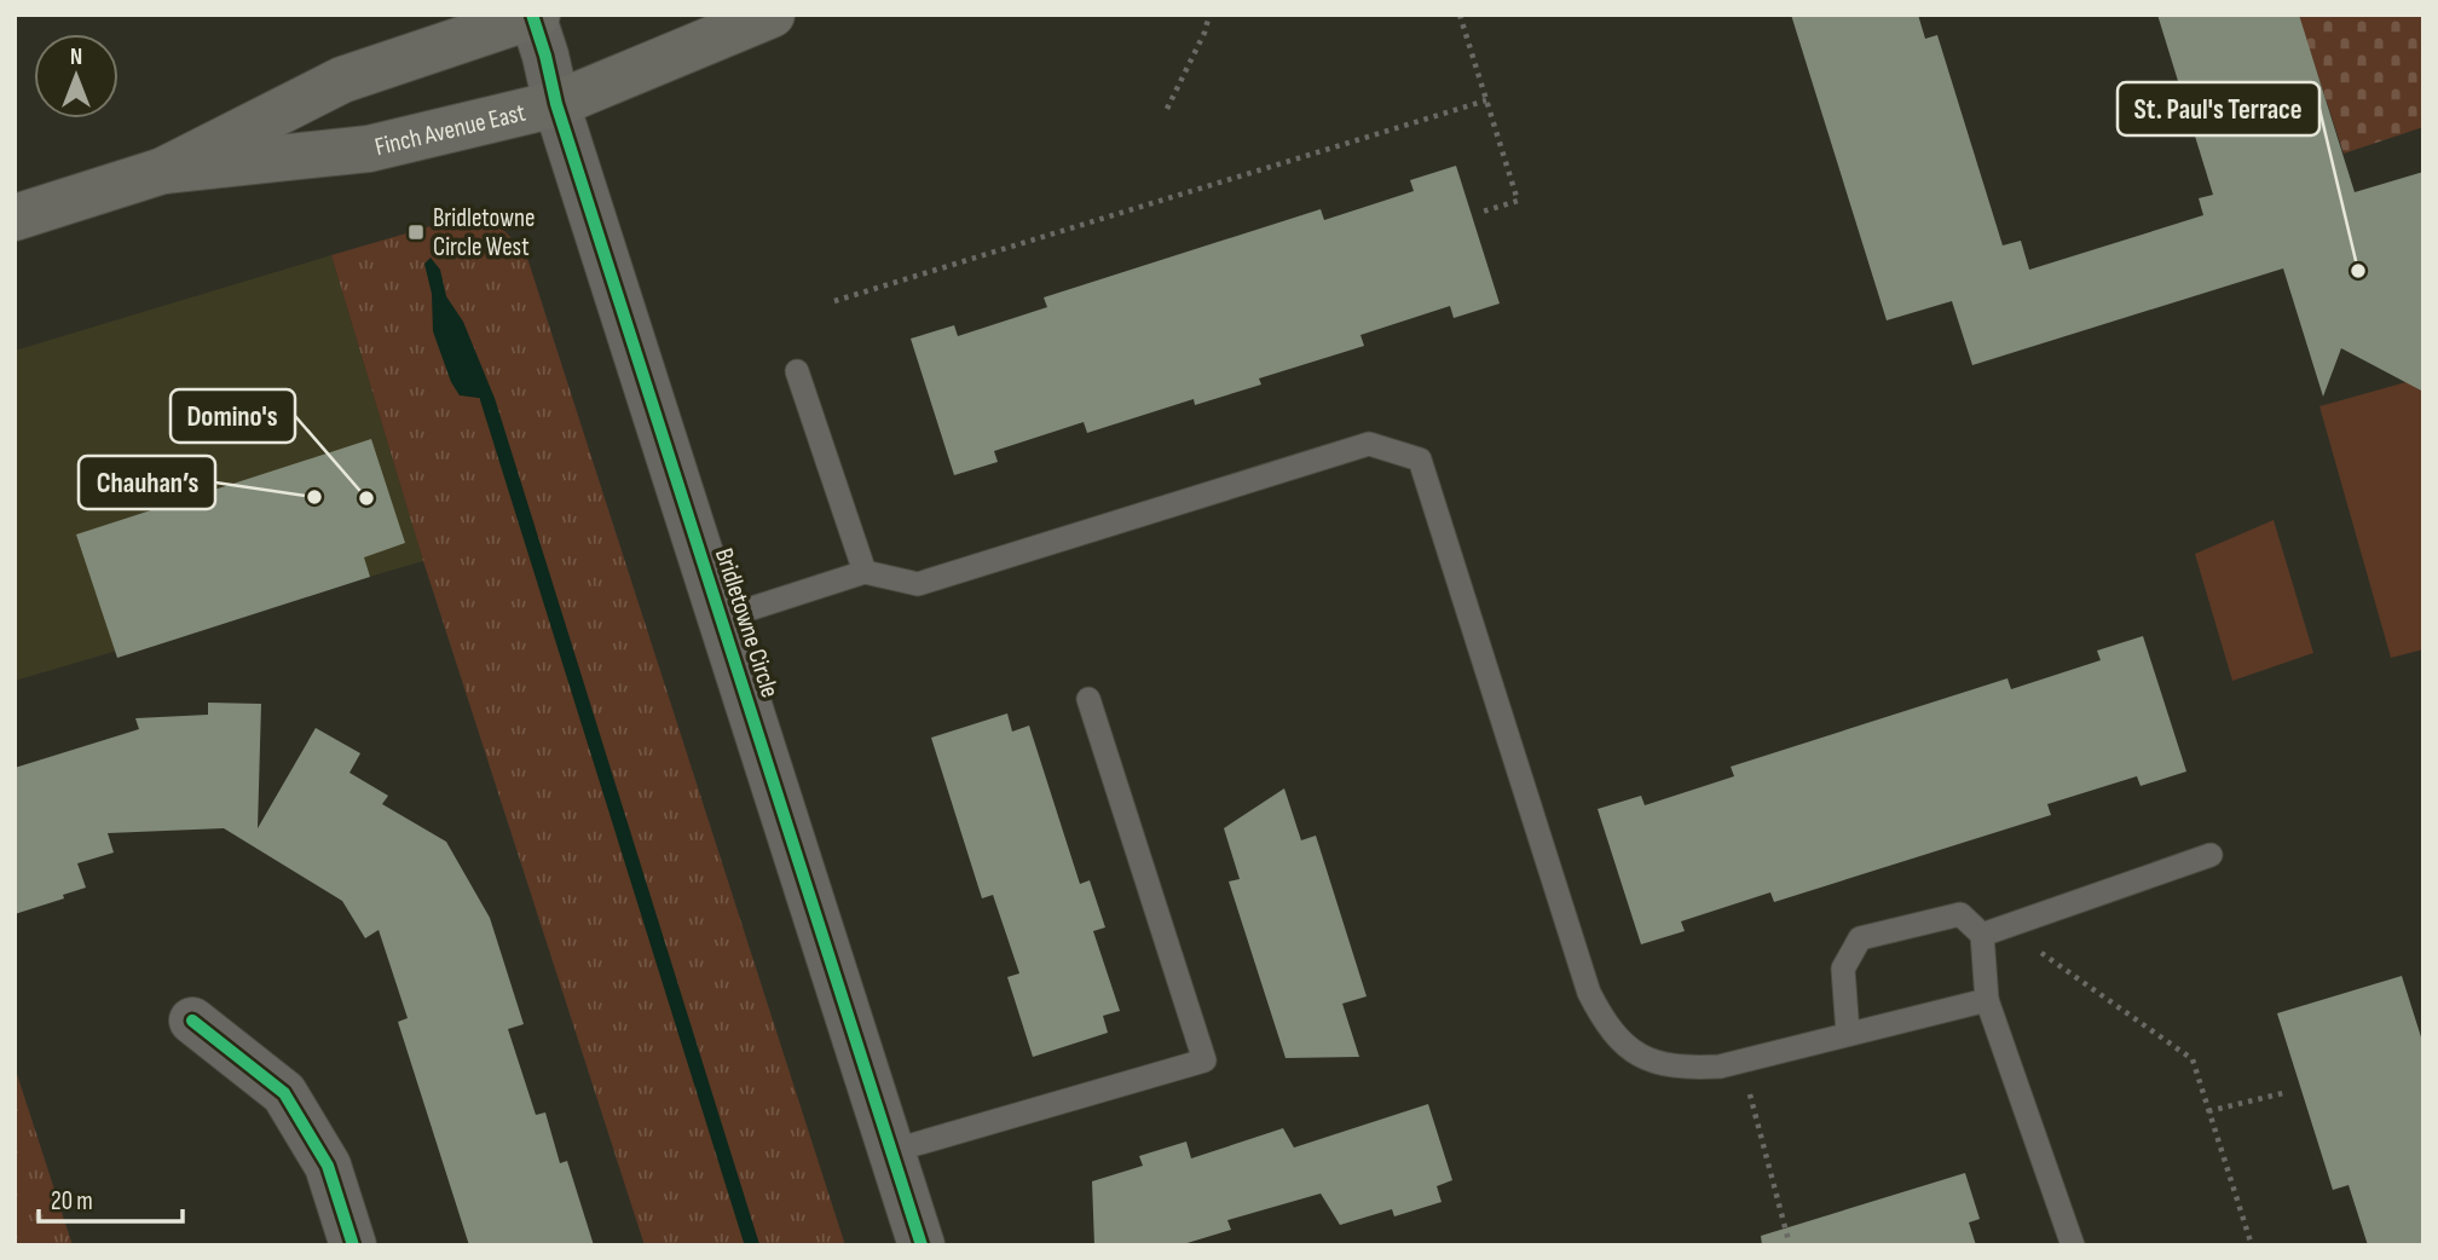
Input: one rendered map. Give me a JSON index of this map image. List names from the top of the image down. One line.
{"streets":{"main road":["Finch Avenue East"],"street":["Bridletowne Circle"]},"crossings":[["Finch Avenue East","Bridletowne Circle"]],"places":{"transit":["Bridletowne Circle West"],"other":["St. Paul's Terrace","Chauhan’s","Domino's"]},"scale_bar":"20 m","north":"top"}
